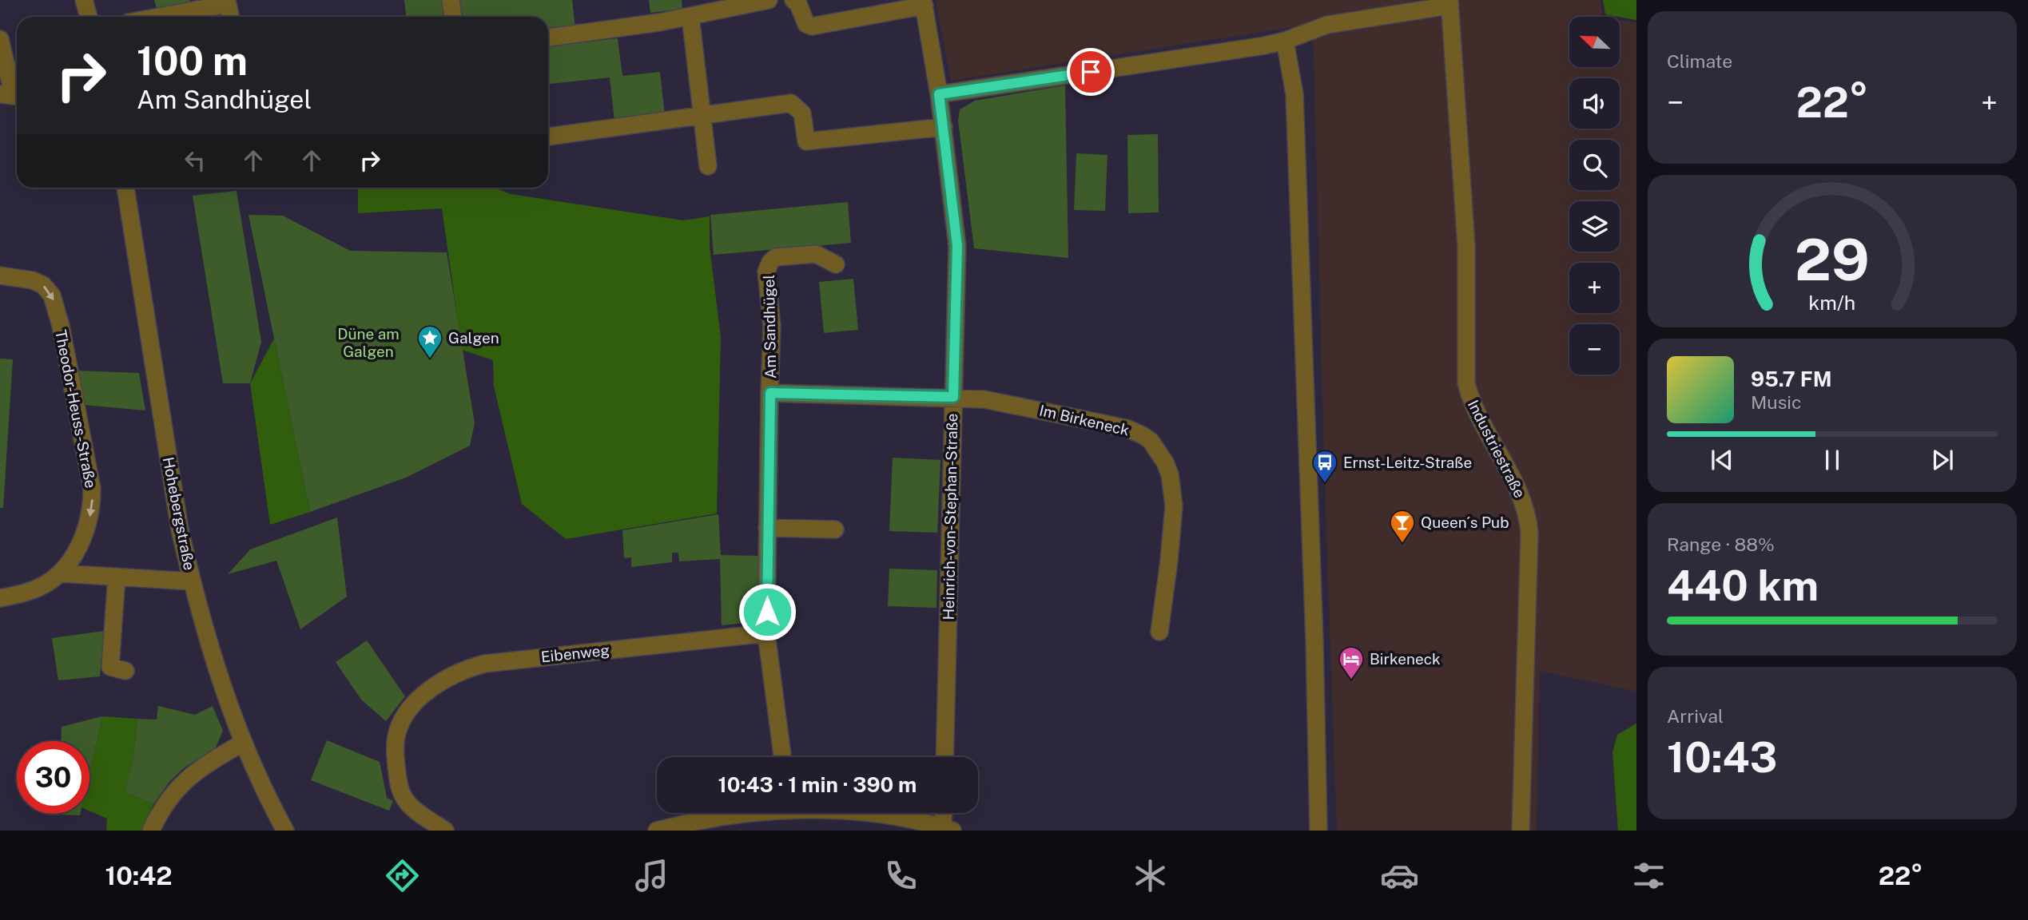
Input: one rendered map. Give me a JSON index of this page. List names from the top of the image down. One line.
{"streets":{"street":["Am Sandhügel","Theodor-Heuss-Straße","Im Birkeneck","Industriestraße","Hohebergstraße","Heinrich-von-Stephan-Straße","Eibenweg"]},"crossings":[["Am Sandhügel","Im Birkeneck"],["Am Sandhügel","Heinrich-von-Stephan-Straße"],["Am Sandhügel","Eibenweg"],["Im Birkeneck","Heinrich-von-Stephan-Straße"]],"one_way":["Theodor-Heuss-Straße"],"parks":["Düne am Galgen"],"places":{"place":["Galgen"],"bus stop":["Ernst-Leitz-Straße"],"bar":["Queen´s Pub"],"hotel":["Birkeneck"]},"north":"top left","page":{"tile":["Climate",["Range · 88%","440 km"],["Arrival","10:43"]],"map_buttons":["+","−"],"turn":["100 m","Am Sandhügel"],"heat":["−","22°","+"],"song":["95.7 FM","Music"],"limit":"30","trip":"10:43 · 1 min · 390 m","tabs":["10:42","22°"],"gauge":["29","km/h"]}}
